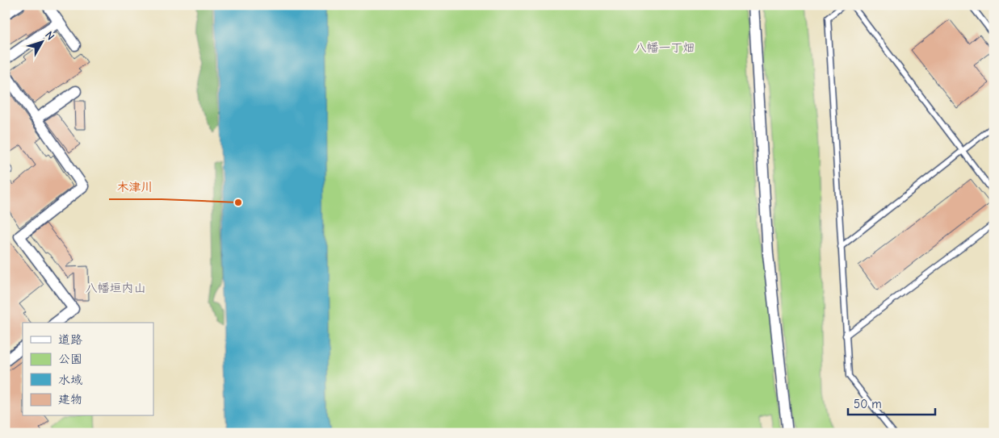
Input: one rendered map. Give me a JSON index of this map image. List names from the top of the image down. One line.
{"districts":["八幡一丁畑","八幡垣内山"],"places":["木津川"],"legend":["道路","公園","水域","建物"],"scale_bar":"50 m","north":"top right"}
